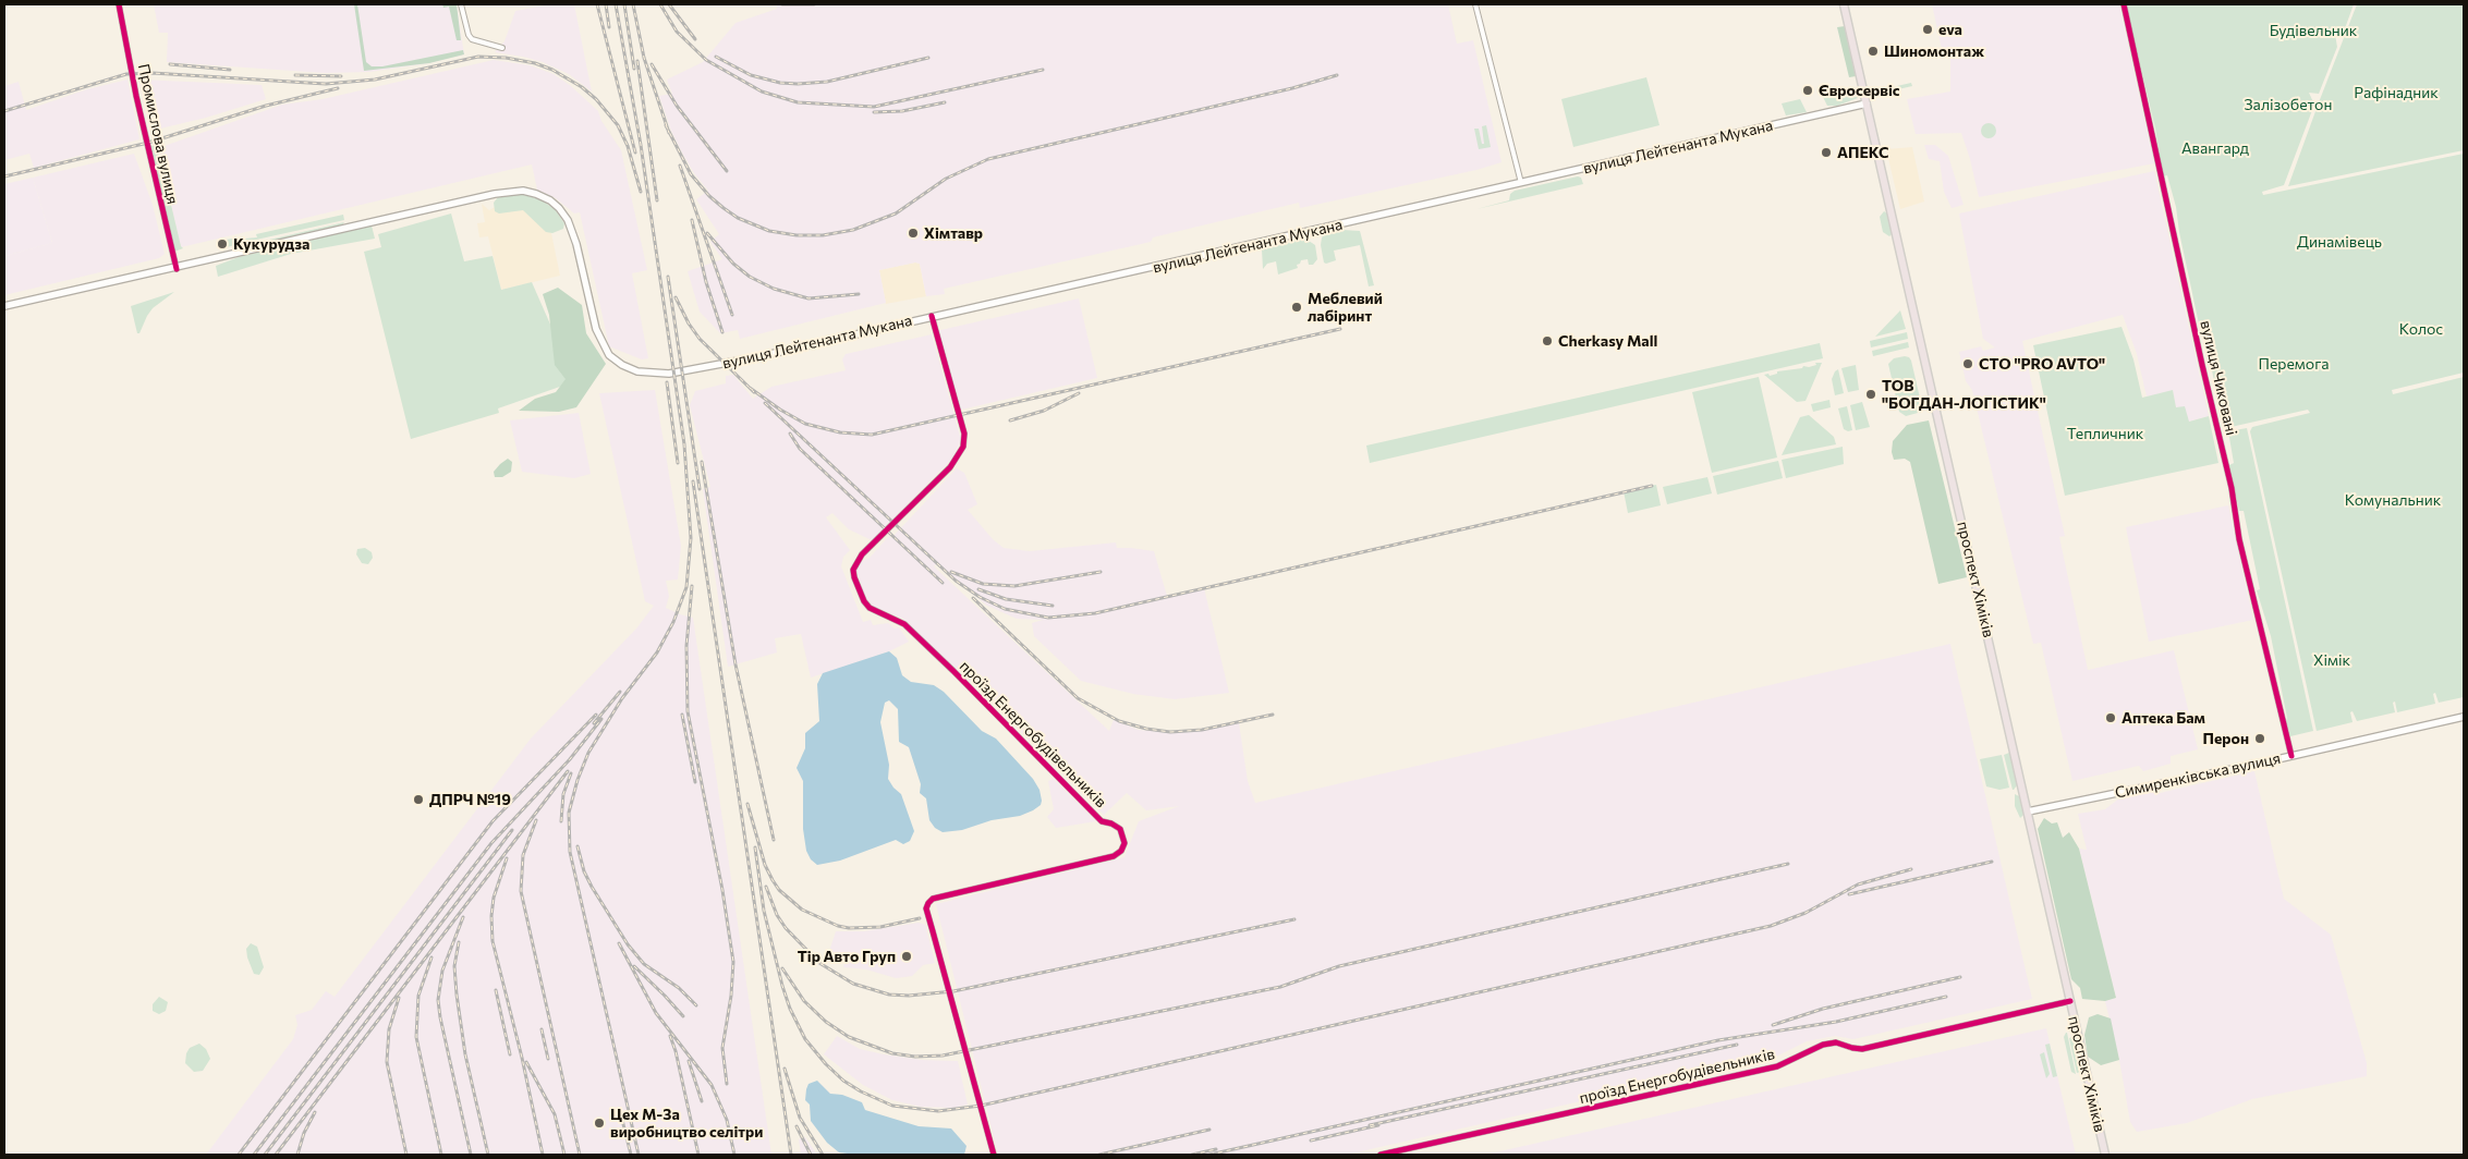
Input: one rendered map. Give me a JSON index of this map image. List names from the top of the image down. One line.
{"streets":{"main road":["вулиця Лейтенанта Мукана","проспект Хіміків","Симиренківська вулиця"],"street":["Промислова вулиця","вулиця Чиковані","проїзд Енергобудівельників"]},"crossings":[["Промислова вулиця","вулиця Лейтенанта Мукана"],["вулиця Лейтенанта Мукана","проспект Хіміків"],["вулиця Лейтенанта Мукана","проїзд Енергобудівельників"],["вулиця Чиковані","Симиренківська вулиця"],["проспект Хіміків","проїзд Енергобудівельників"],["проспект Хіміків","Симиренківська вулиця"]],"parks":["Будівельник","Рафінадник","Залізобетон","Авангард","Динамівець","Колос","Перемога","Тепличник","Комунальник","Хімік"],"places":["eva","Шиномонтаж","Євросервіс","АПЕКС","Хімтавр","Кукурудза","Меблевий лабіринт","Cherkasy Mall","СТО \"PRO AVTO\"","ТОВ \"БОГДАН-ЛОГІСТИК\"","Аптека Бам","Перон","ДПРЧ №19","Тір Авто Груп","Цех М-3а виробництво селітри"]}
